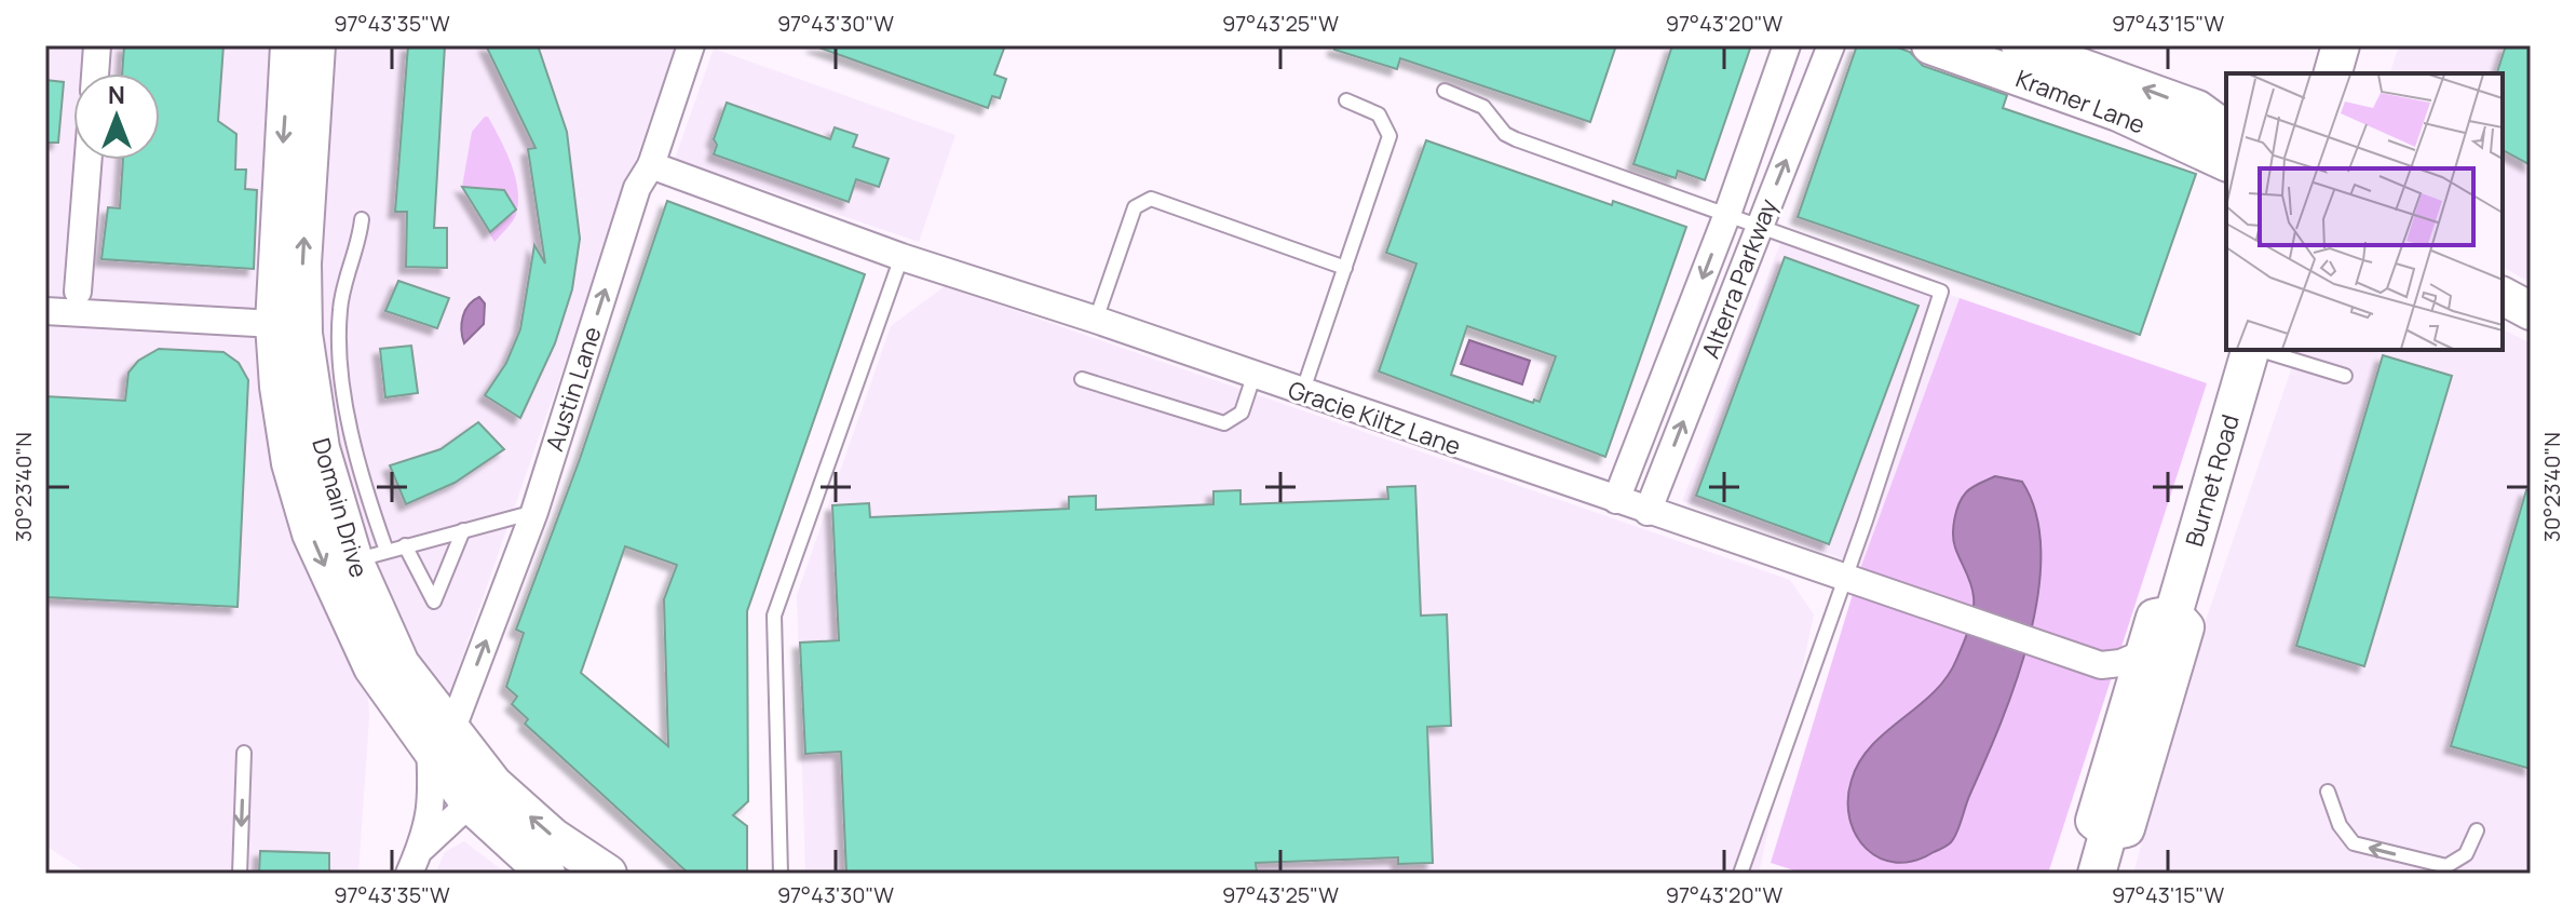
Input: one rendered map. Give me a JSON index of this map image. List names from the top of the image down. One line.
{"streets":{"street":["Kramer Lane","Alterra Parkway","Austin Lane","Gracie Kiltz Lane","Burnet Road","Domain Drive"]},"crossings":[["Alterra Parkway","Gracie Kiltz Lane"],["Austin Lane","Gracie Kiltz Lane"],["Austin Lane","Domain Drive"]],"one_way":["Austin Lane"],"north":"top","coordinates":["97°43'35\"W","97°43'30\"W","97°43'25\"W","97°43'20\"W","97°43'15\"W","30°23'40\"N"]}
